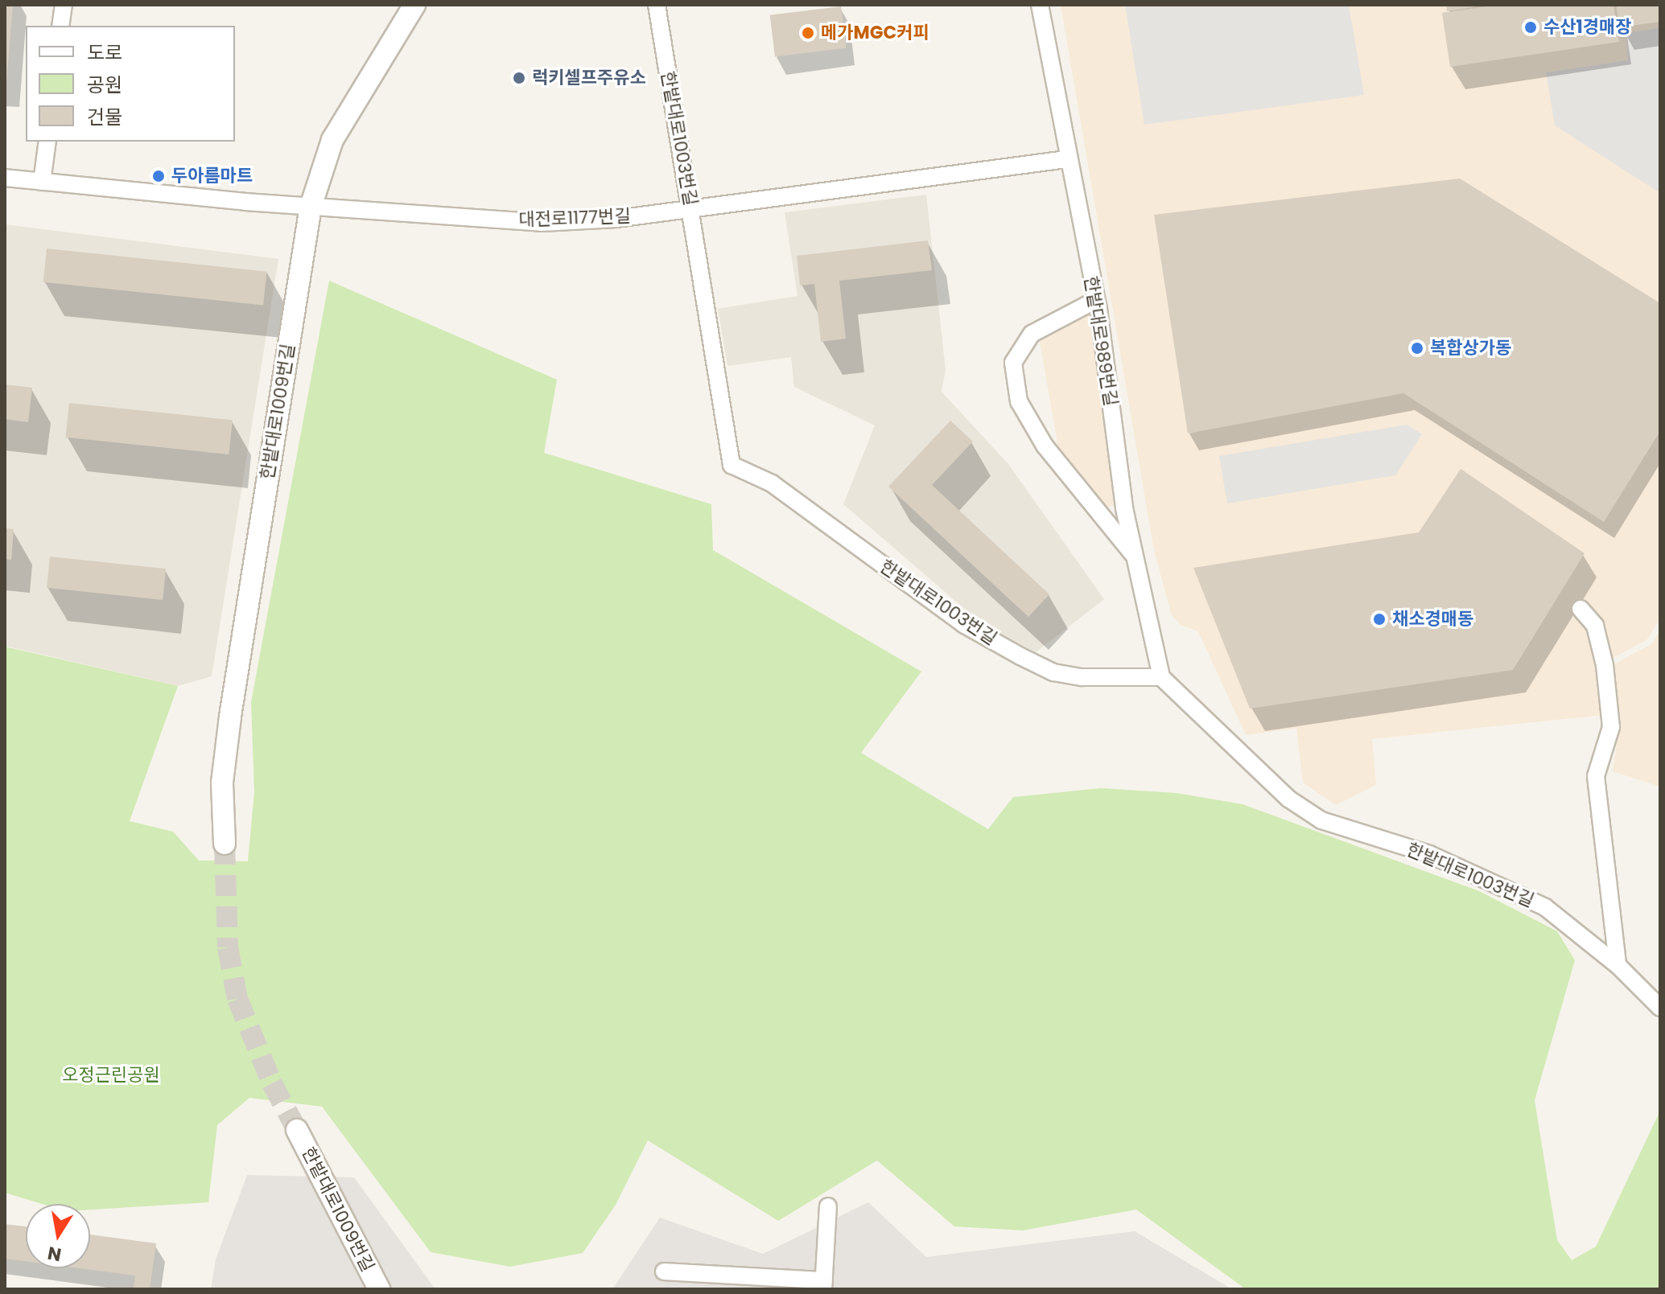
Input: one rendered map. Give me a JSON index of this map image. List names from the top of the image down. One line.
{"streets":{"street":["한밭대로1003번길","대전로1177번길","한밭대로989번길","한밭대로1009번길"]},"crossings":[["한밭대로1003번길","대전로1177번길"],["한밭대로1003번길","한밭대로989번길"],["대전로1177번길","한밭대로989번길"],["대전로1177번길","한밭대로1009번길"]],"parks":["오정근린공원"],"places":["수산1경매장","메가MGC커피","럭키셀프주유소","두아름마트","복합상가동","채소경매동"],"legend":["도로","공원","건물"],"north":"bottom"}
